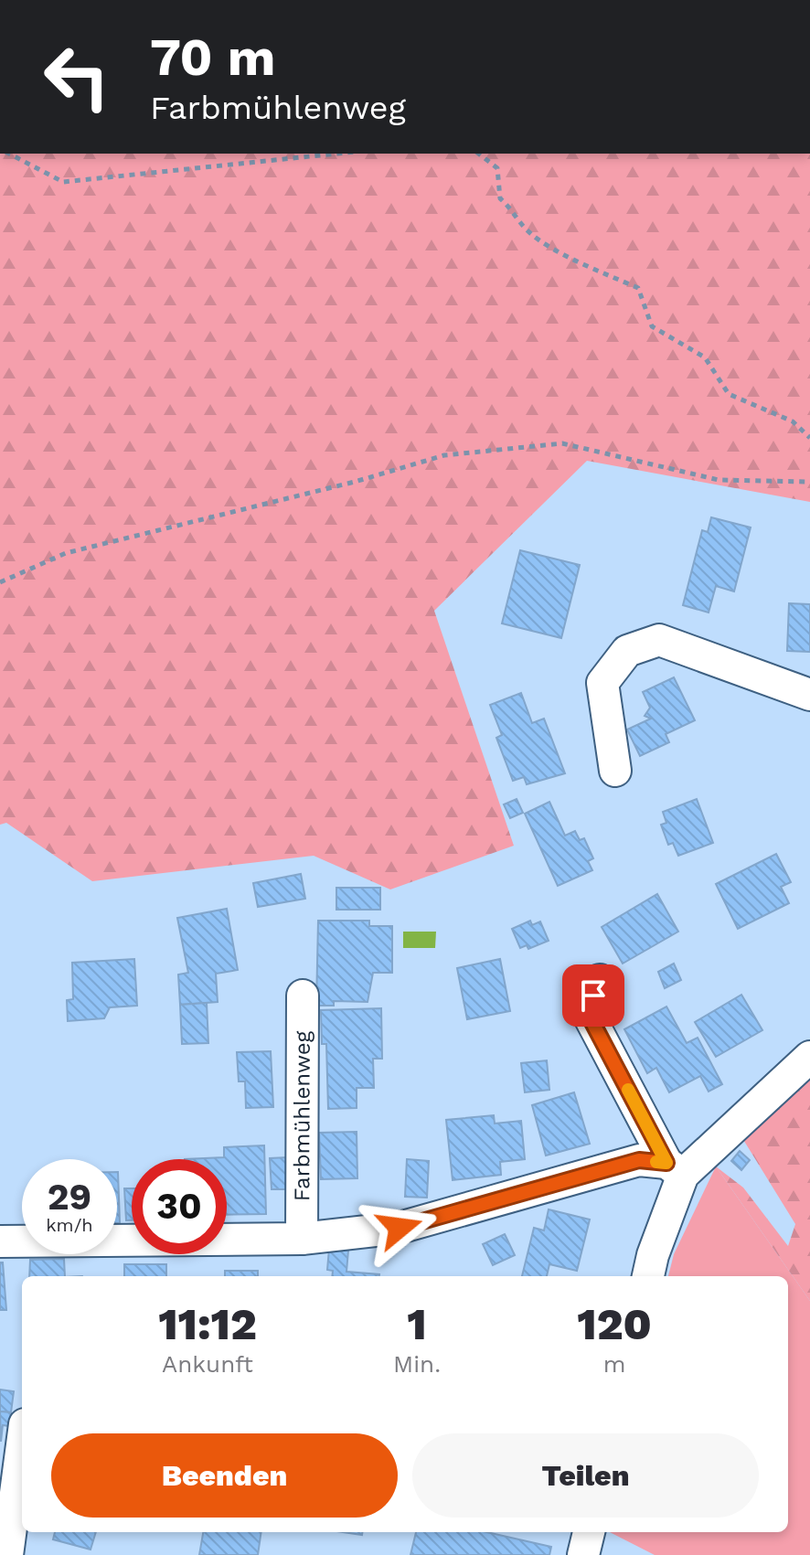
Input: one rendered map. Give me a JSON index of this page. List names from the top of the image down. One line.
{"streets":{"street":["Farbmühlenweg"]},"page":{"turn":["70 m","Farbmühlenweg"],"speed":"29 km/h","limit":"30","eta":["11:12","Ankunft","1","Min.","120","m"],"buttons":["Beenden","Teilen"]}}
